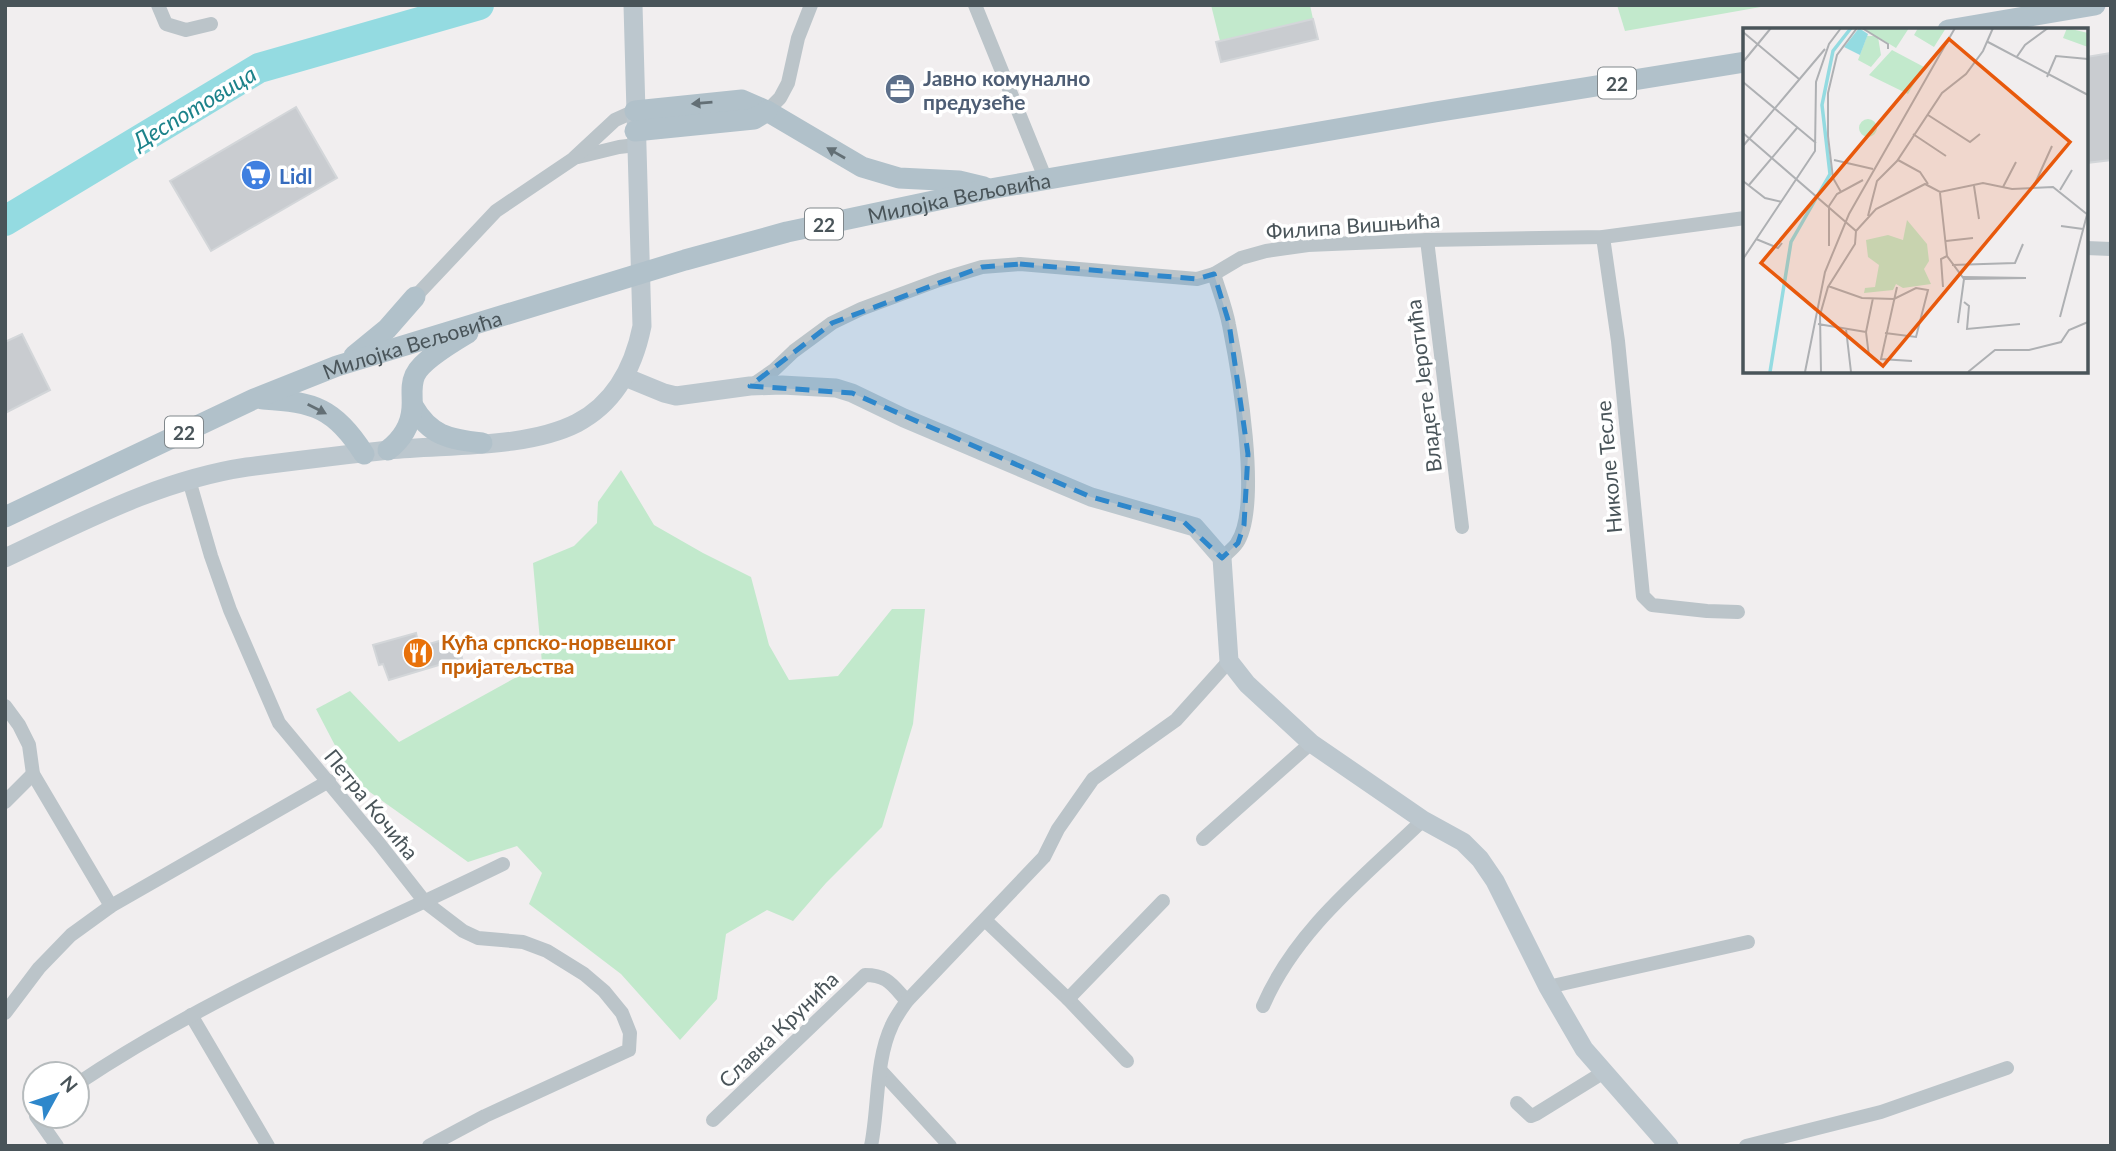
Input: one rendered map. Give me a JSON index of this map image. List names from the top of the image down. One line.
{"streets":{"main road":["22","Милојка Вељовића"],"street":["Филипа Вишњића","Владете Јеротића","Николе Тесле","Петра Кочића","Славка Крунића"]},"crossings":[["Филипа Вишњића","Владете Јеротића"],["Филипа Вишњића","Николе Тесле"]],"water":["Деспотовица"],"places":{"office":["Јавно комунално предузеће"],"supermarket":["Lidl"],"restaurant":["Кућа српско-норвешког пријатељства"]},"north":"top right"}
